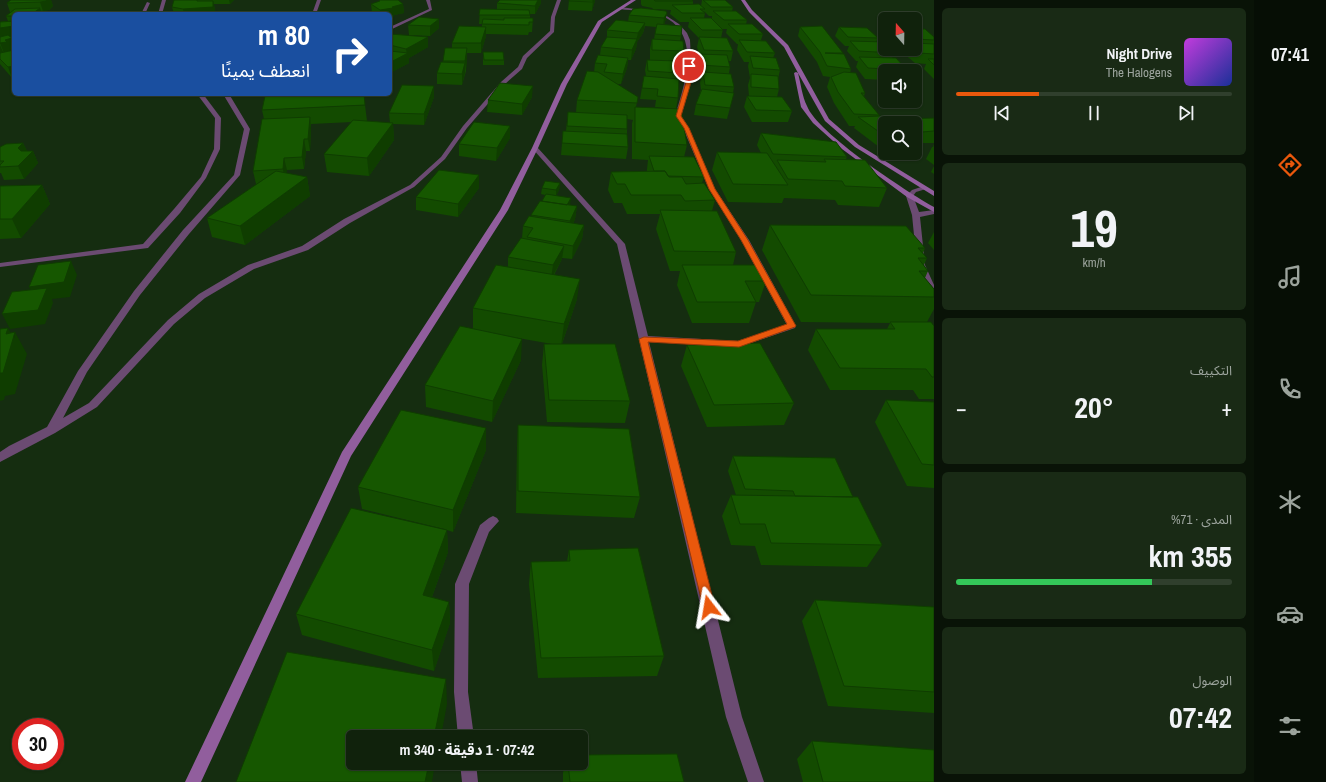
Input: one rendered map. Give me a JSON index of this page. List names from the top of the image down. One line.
{"north":"top","page":{"tabs":"07:41","turn":["80 m","انعطف يمينًا"],"song":["Night Drive","The Halogens"],"tile":[["19","km/h"],"التكييف",["المدى · 71%","355 km"],["الوصول","07:42"]],"heat":["−","20°","+"],"limit":"30","trip":"07:42 · 1 دقيقة · 340 m"}}
